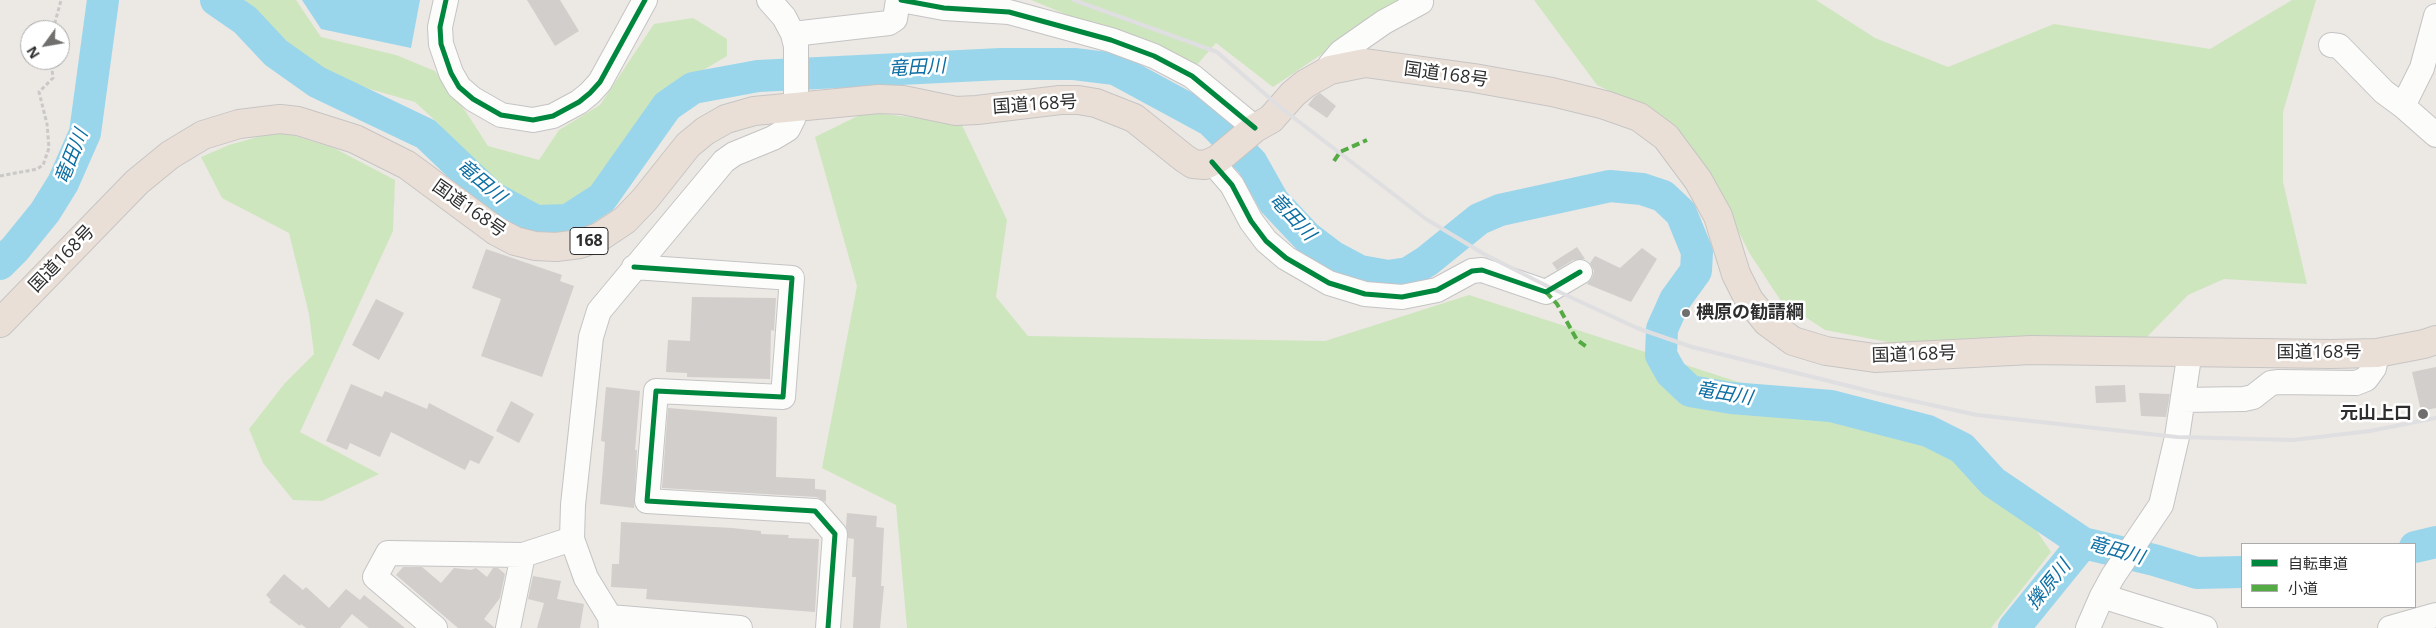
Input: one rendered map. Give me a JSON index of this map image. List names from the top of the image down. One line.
{"streets":{"highway":["国道168号","168"]},"water":["竜田川","擽原川"],"places":["椣原の勧請綱","元山上口"],"legend":["自転車道","小道"],"north":"bottom left"}
